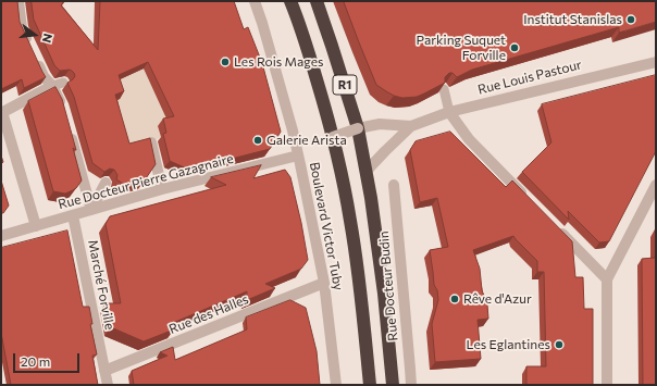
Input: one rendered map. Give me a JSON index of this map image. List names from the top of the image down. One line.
{"streets":{"highway":["R1"],"street":["Rue Louis Pastour","Rue Docteur Pierre Gazagnaire","Boulevard Victor Tuby","Marché Forville","Rue Docteur Budin","Rue des Halles"]},"crossings":[["Rue Louis Pastour","R1"],["Rue Docteur Pierre Gazagnaire","Boulevard Victor Tuby"],["Rue Docteur Pierre Gazagnaire","Marché Forville"],["Boulevard Victor Tuby","Rue des Halles"],["Marché Forville","Rue des Halles"]],"places":["Institut Stanislas","Parking Suquet Forville","Les Rois Mages","Galerie Arista","Rêve d'Azur","Les Eglantines"],"scale_bar":"20 m","north":"right"}
